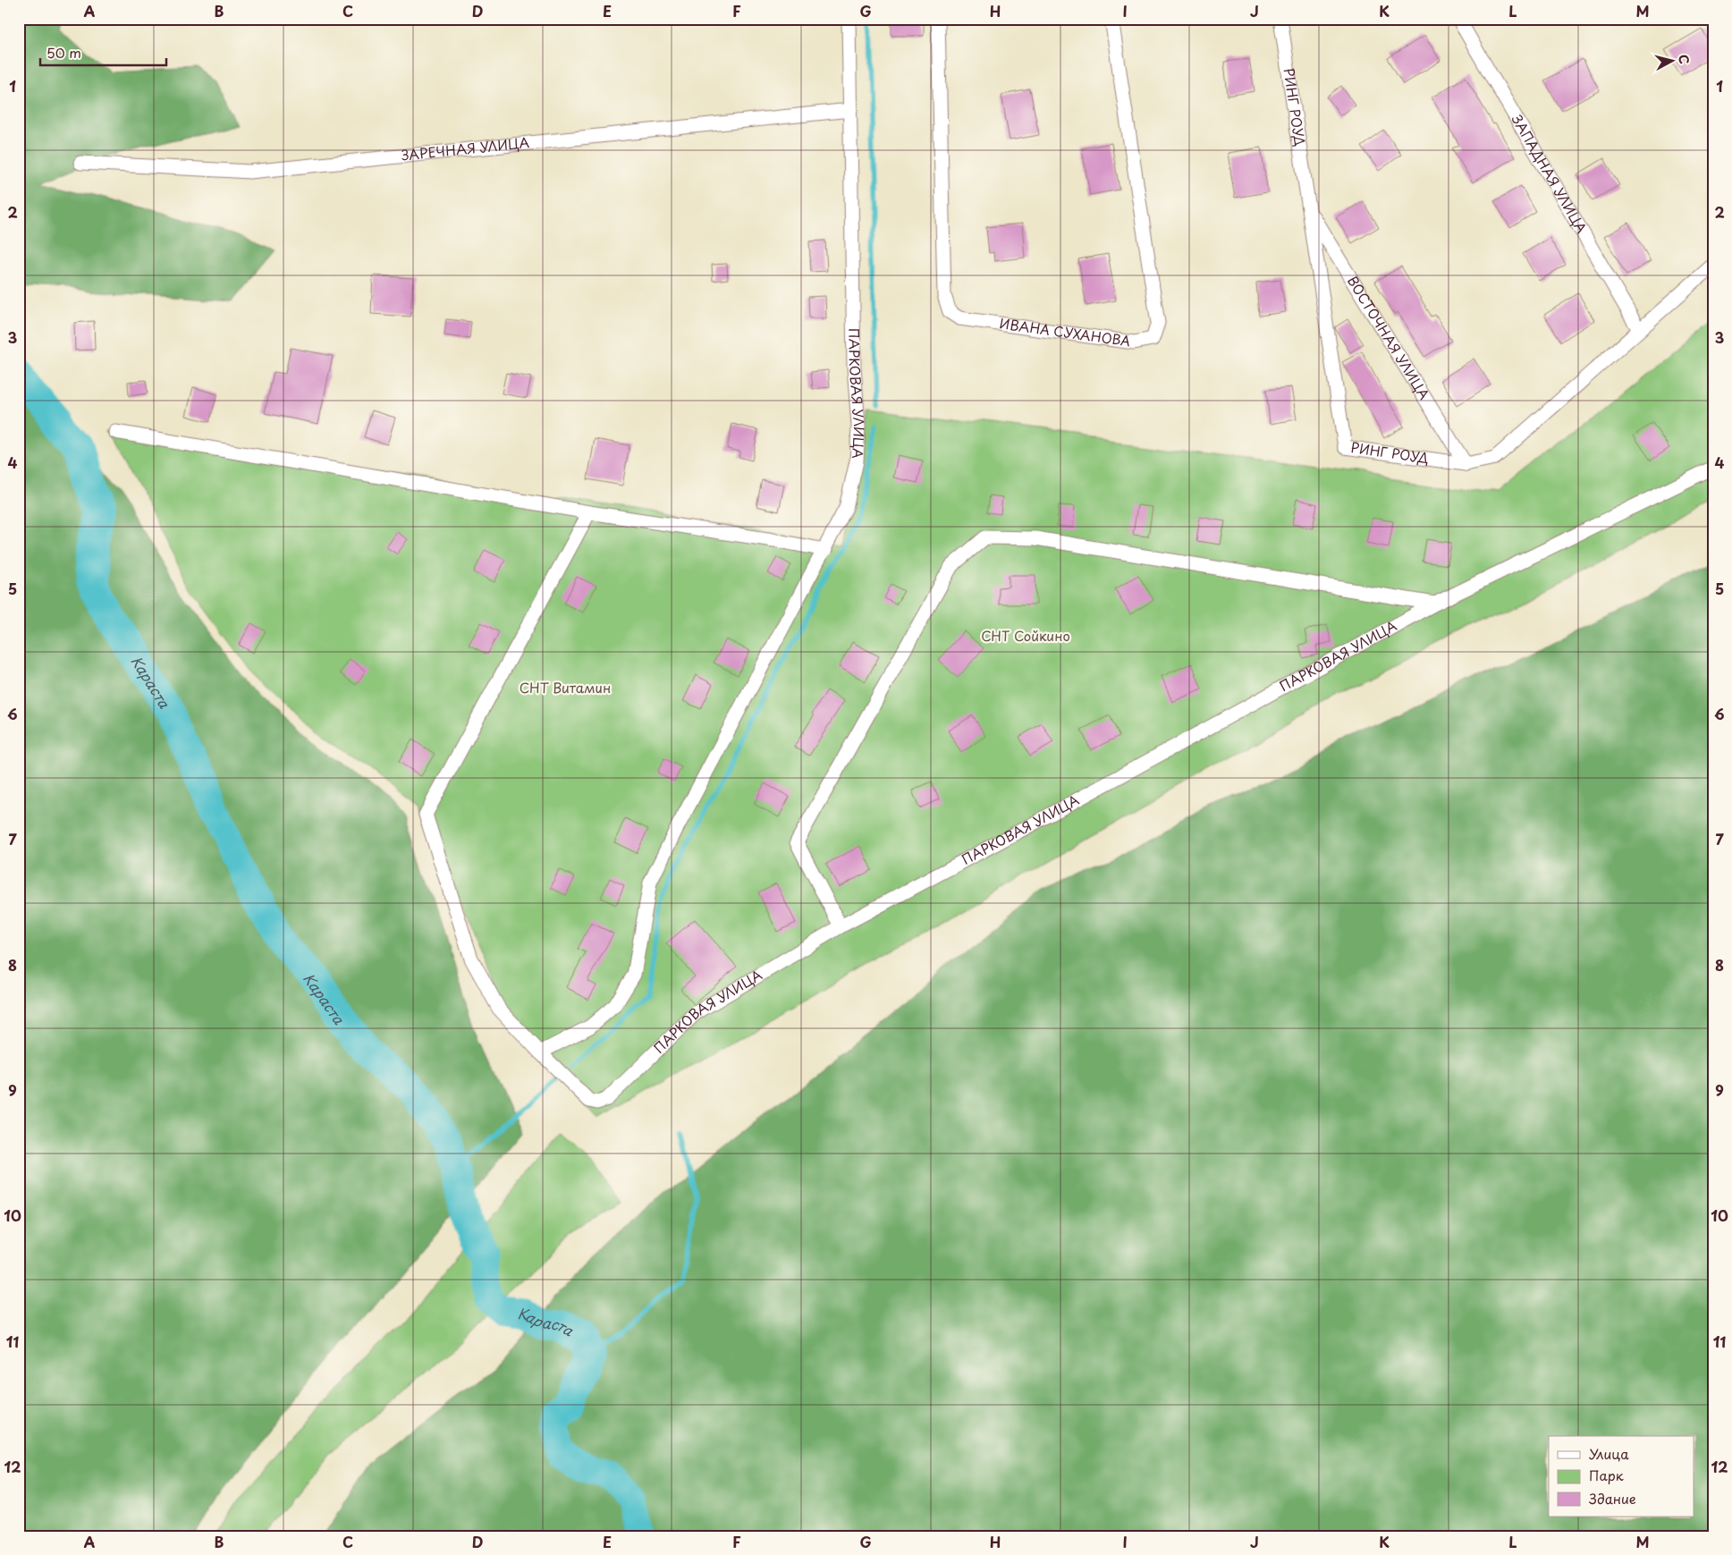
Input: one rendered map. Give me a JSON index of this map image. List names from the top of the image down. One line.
{"streets":{"street":["РИНГ РОУД","ЗАРЕЧНАЯ УЛИЦА","ЗАПАДНАЯ УЛИЦА","ИВАНА СУХАНОВА","ВОСТОЧНАЯ УЛИЦА","ПАРКОВАЯ УЛИЦА"]},"crossings":[["РИНГ РОУД","ЗАПАДНАЯ УЛИЦА"],["РИНГ РОУД","ВОСТОЧНАЯ УЛИЦА"],["ЗАРЕЧНАЯ УЛИЦА","ПАРКОВАЯ УЛИЦА"]],"water":["Караста"],"parks":["СНТ Сойкино","СНТ Витамин"],"legend":["Улица","Парк","Здание"],"scale_bar":"50 m","north":"right","grid":{"columns":["A","B","C","D","E","F","G","H","I","J","K","L","M"],"rows":["1","2","3","4","5","6","7","8","9","10","11","12"]}}
